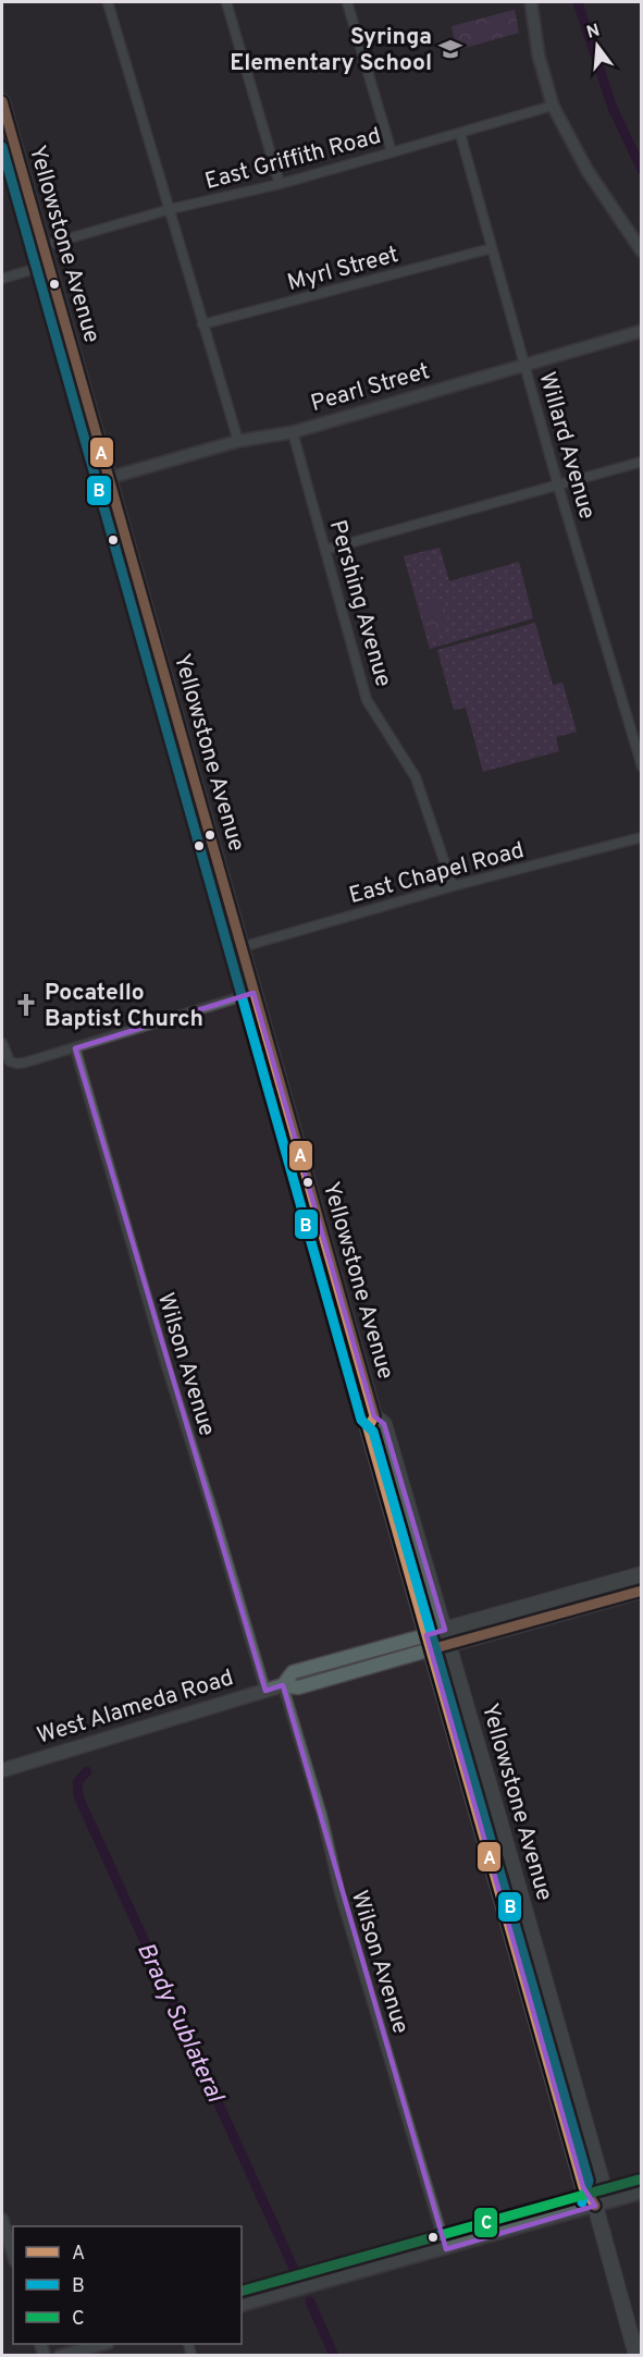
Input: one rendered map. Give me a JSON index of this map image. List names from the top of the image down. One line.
{"streets":{"main road":["Yellowstone Avenue","West Alameda Road"],"street":["East Griffith Road","Myrl Street","Pearl Street","Willard Avenue","Pershing Avenue","East Chapel Road","Wilson Avenue"]},"crossings":[["East Griffith Road","Yellowstone Avenue"],["East Griffith Road","Willard Avenue"],["Yellowstone Avenue","Pearl Street"],["Yellowstone Avenue","East Chapel Road"],["Yellowstone Avenue","West Alameda Road"],["Myrl Street","Willard Avenue"],["Pearl Street","Willard Avenue"],["Pearl Street","Pershing Avenue"],["Pershing Avenue","East Chapel Road"],["Wilson Avenue","West Alameda Road"]],"water":["Brady Sublateral"],"places":{"school or university":["Syringa Elementary School"],"church":["Pocatello Baptist Church"]},"lines":["transit line A","transit line B","transit line C"],"legend":["A","B","C"],"north":"top"}
